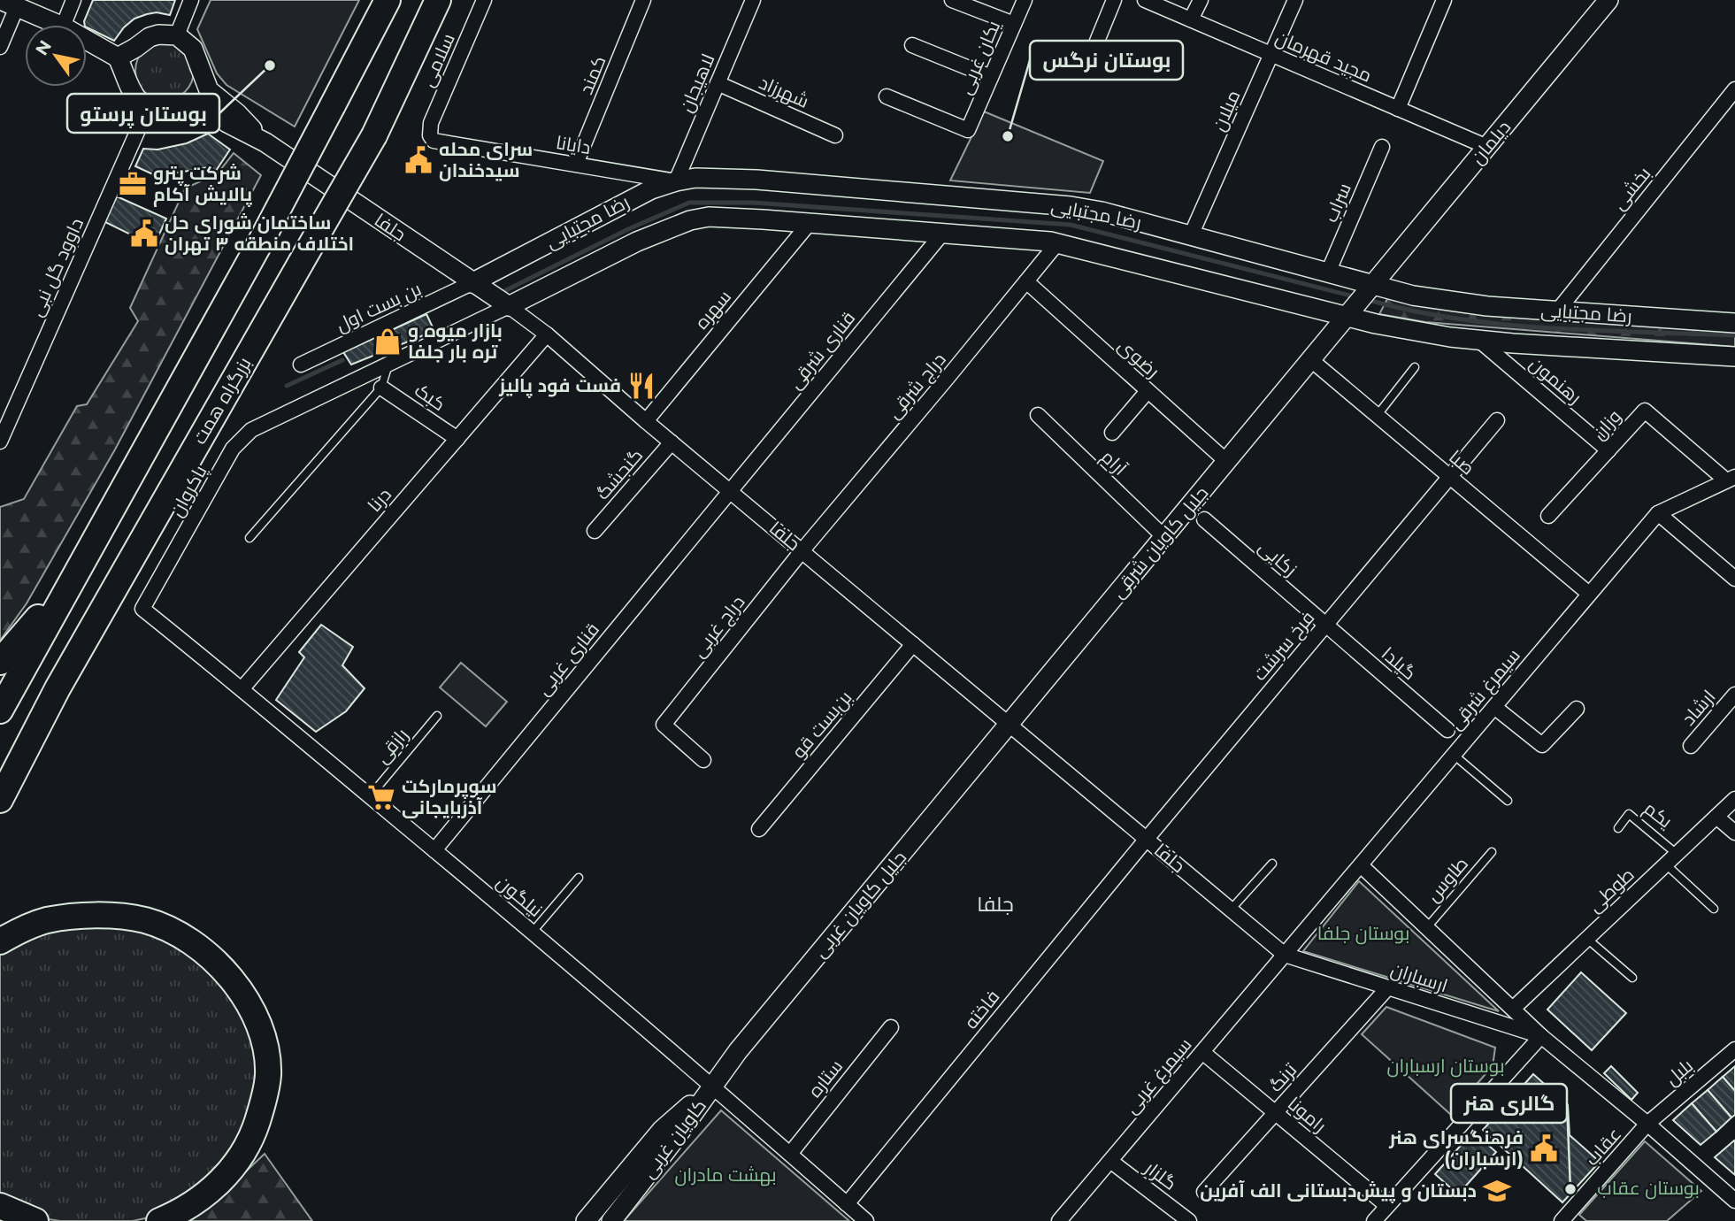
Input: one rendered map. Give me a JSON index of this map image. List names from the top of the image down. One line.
{"streets":{"highway":["بزرگراه همت"],"main road":["دیلمان","رضا مجتبایی","جلفا","جلیل کاویان شرقی","جلیل کاویان غربی","کاویان غربی"],"street":["مجید قهرمان","یکان غربی","سلامی","کمند","لاهیجان","شهرزاد","میلان","دایانا","بخشی","سراب","داوود گل نبی","بن بست اول","سهره","قناری شرقی","رضوی","رهنمون","دراج شرقی","کبک","وزان","آرام","صبا","گنجشگ","پاکروان","درنا","زکایی","دراج غربی","فرخ سرشت","قناری غربی","گیلدا","سیمرغ شرقی","ارشاد","بن‌بست قو","طوطی","نیلگون","ارسباران","فاخته","بلبل","سیمرغ غربی","ترنگ","ستاره","رامونا","عقاب","گلزار"],"lane":["رازقی","یکم","طاوس"]},"crossings":[["مجید قهرمان","میلان"],["مجید قهرمان","دیلمان"],["سلامی","دایانا"],["کمند","دایانا"],["لاهیجان","شهرزاد"],["لاهیجان","دایانا"],["لاهیجان","رضا مجتبایی"],["میلان","رضا مجتبایی"],["دیلمان","رضا مجتبایی"],["دیلمان","جلیل کاویان شرقی"],["دایانا","رضا مجتبایی"],["بخشی","رضا مجتبایی"],["سراب","رضا مجتبایی"],["رضا مجتبایی","جلفا"],["رضا مجتبایی","بن بست اول"],["رضا مجتبایی","سهره"],["رضا مجتبایی","قناری شرقی"],["رضا مجتبایی","رهنمون"],["رضا مجتبایی","دراج شرقی"],["رضا مجتبایی","پاکروان"],["رضا مجتبایی","جلیل کاویان شرقی"],["جلفا","بن بست اول"],["جلفا","سهره"],["جلفا","قناری شرقی"],["جلفا","دراج شرقی"],["جلفا","گنجشگ"],["جلفا","پاکروان"],["جلفا","درنا"],["جلفا","جلیل کاویان شرقی"],["جلفا","دراج غربی"],["جلفا","فرخ سرشت"],["جلفا","قناری غربی"],["جلفا","سیمرغ شرقی"],["جلفا","بن‌بست قو"],["جلفا","جلیل کاویان غربی"],["جلفا","ارسباران"],["جلفا","فاخته"],["جلفا","سیمرغ غربی"],["قناری شرقی","قناری غربی"],["رضوی","دراج شرقی"],["رضوی","جلیل کاویان شرقی"],["رهنمون","وزان"],["دراج شرقی","دراج غربی"],["کبک","درنا"],["وزان","سیمرغ شرقی"],["آرام","جلیل کاویان شرقی"],["صبا","جلیل کاویان شرقی"],["صبا","فرخ سرشت"],["صبا","سیمرغ شرقی"],["پاکروان","نیلگون"],["درنا","نیلگون"],["جلیل کاویان شرقی","جلیل کاویان غربی"],["زکایی","فرخ سرشت"],["زکایی","گیلدا"],["فرخ سرشت","گیلدا"],["فرخ سرشت","فاخته"],["قناری غربی","نیلگون"],["سیمرغ شرقی","ارسباران"],["سیمرغ شرقی","سیمرغ غربی"],["رازقی","نیلگون"],["یکم","طوطی"],["طاوس","ارسباران"],["طوطی","ارسباران"],["نیلگون","جلیل کاویان غربی"],["نیلگون","فاخته"],["نیلگون","ستاره"],["نیلگون","کاویان غربی"],["جلیل کاویان غربی","کاویان غربی"],["ارسباران","بلبل"],["ارسباران","سیمرغ غربی"],["ارسباران","ترنگ"],["ارسباران","عقاب"],["بلبل","عقاب"],["سیمرغ غربی","رامونا"],["سیمرغ غربی","گلزار"],["ترنگ","رامونا"]],"districts":["جلفا"],"parks":["بوستان جلفا","بوستان ارسباران","بهشت مادران","بوستان عقاب"],"places":{"other":["بوستان پرستو","بوستان نرگس","گالری هنر"],"public building":["سرای محله سیدخندان","ساختمان شورای حل اختلاف منطقه ۳ تهران","فرهنگسرای هنر (ارسباران)"],"office":["شرکت پترو پالایش آکام"],"shop":["بازار میوه و تره بار جلفا"],"restaurant":["فست فود پالیز"],"supermarket":["سوپرمارکت آذربایجانی"],"school or university":["دبستان و پیش‌دبستانی الف آفرین"]},"north":"top left"}
